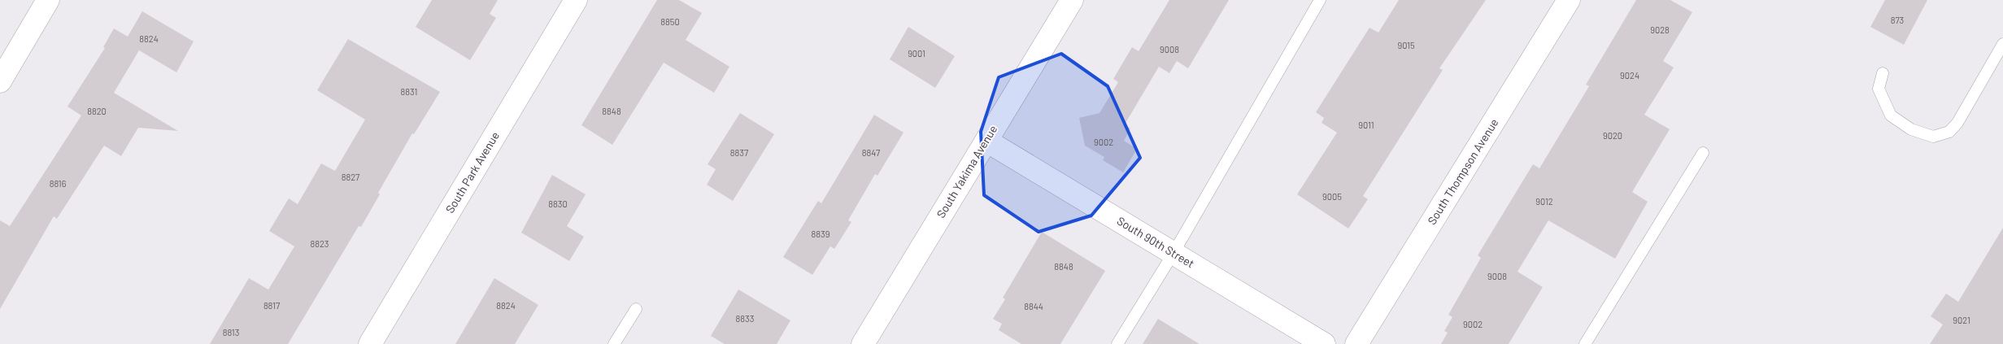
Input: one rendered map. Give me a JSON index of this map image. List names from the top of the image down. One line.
{"streets":{"street":["South Yakima Avenue","South Thompson Avenue","South Park Avenue","South 90th Street"]},"crossings":[["South Yakima Avenue","South 90th Street"]],"house_numbers":["873","8850","9028","8824","9015","9008","9001","9024","8831","8820","8848","9011","9020","9002","8837","8847","8827","8816","9005","9012","8830","8839","8823","8848","9008","8817","8824","8844","8833","9021","9002","8813"]}
